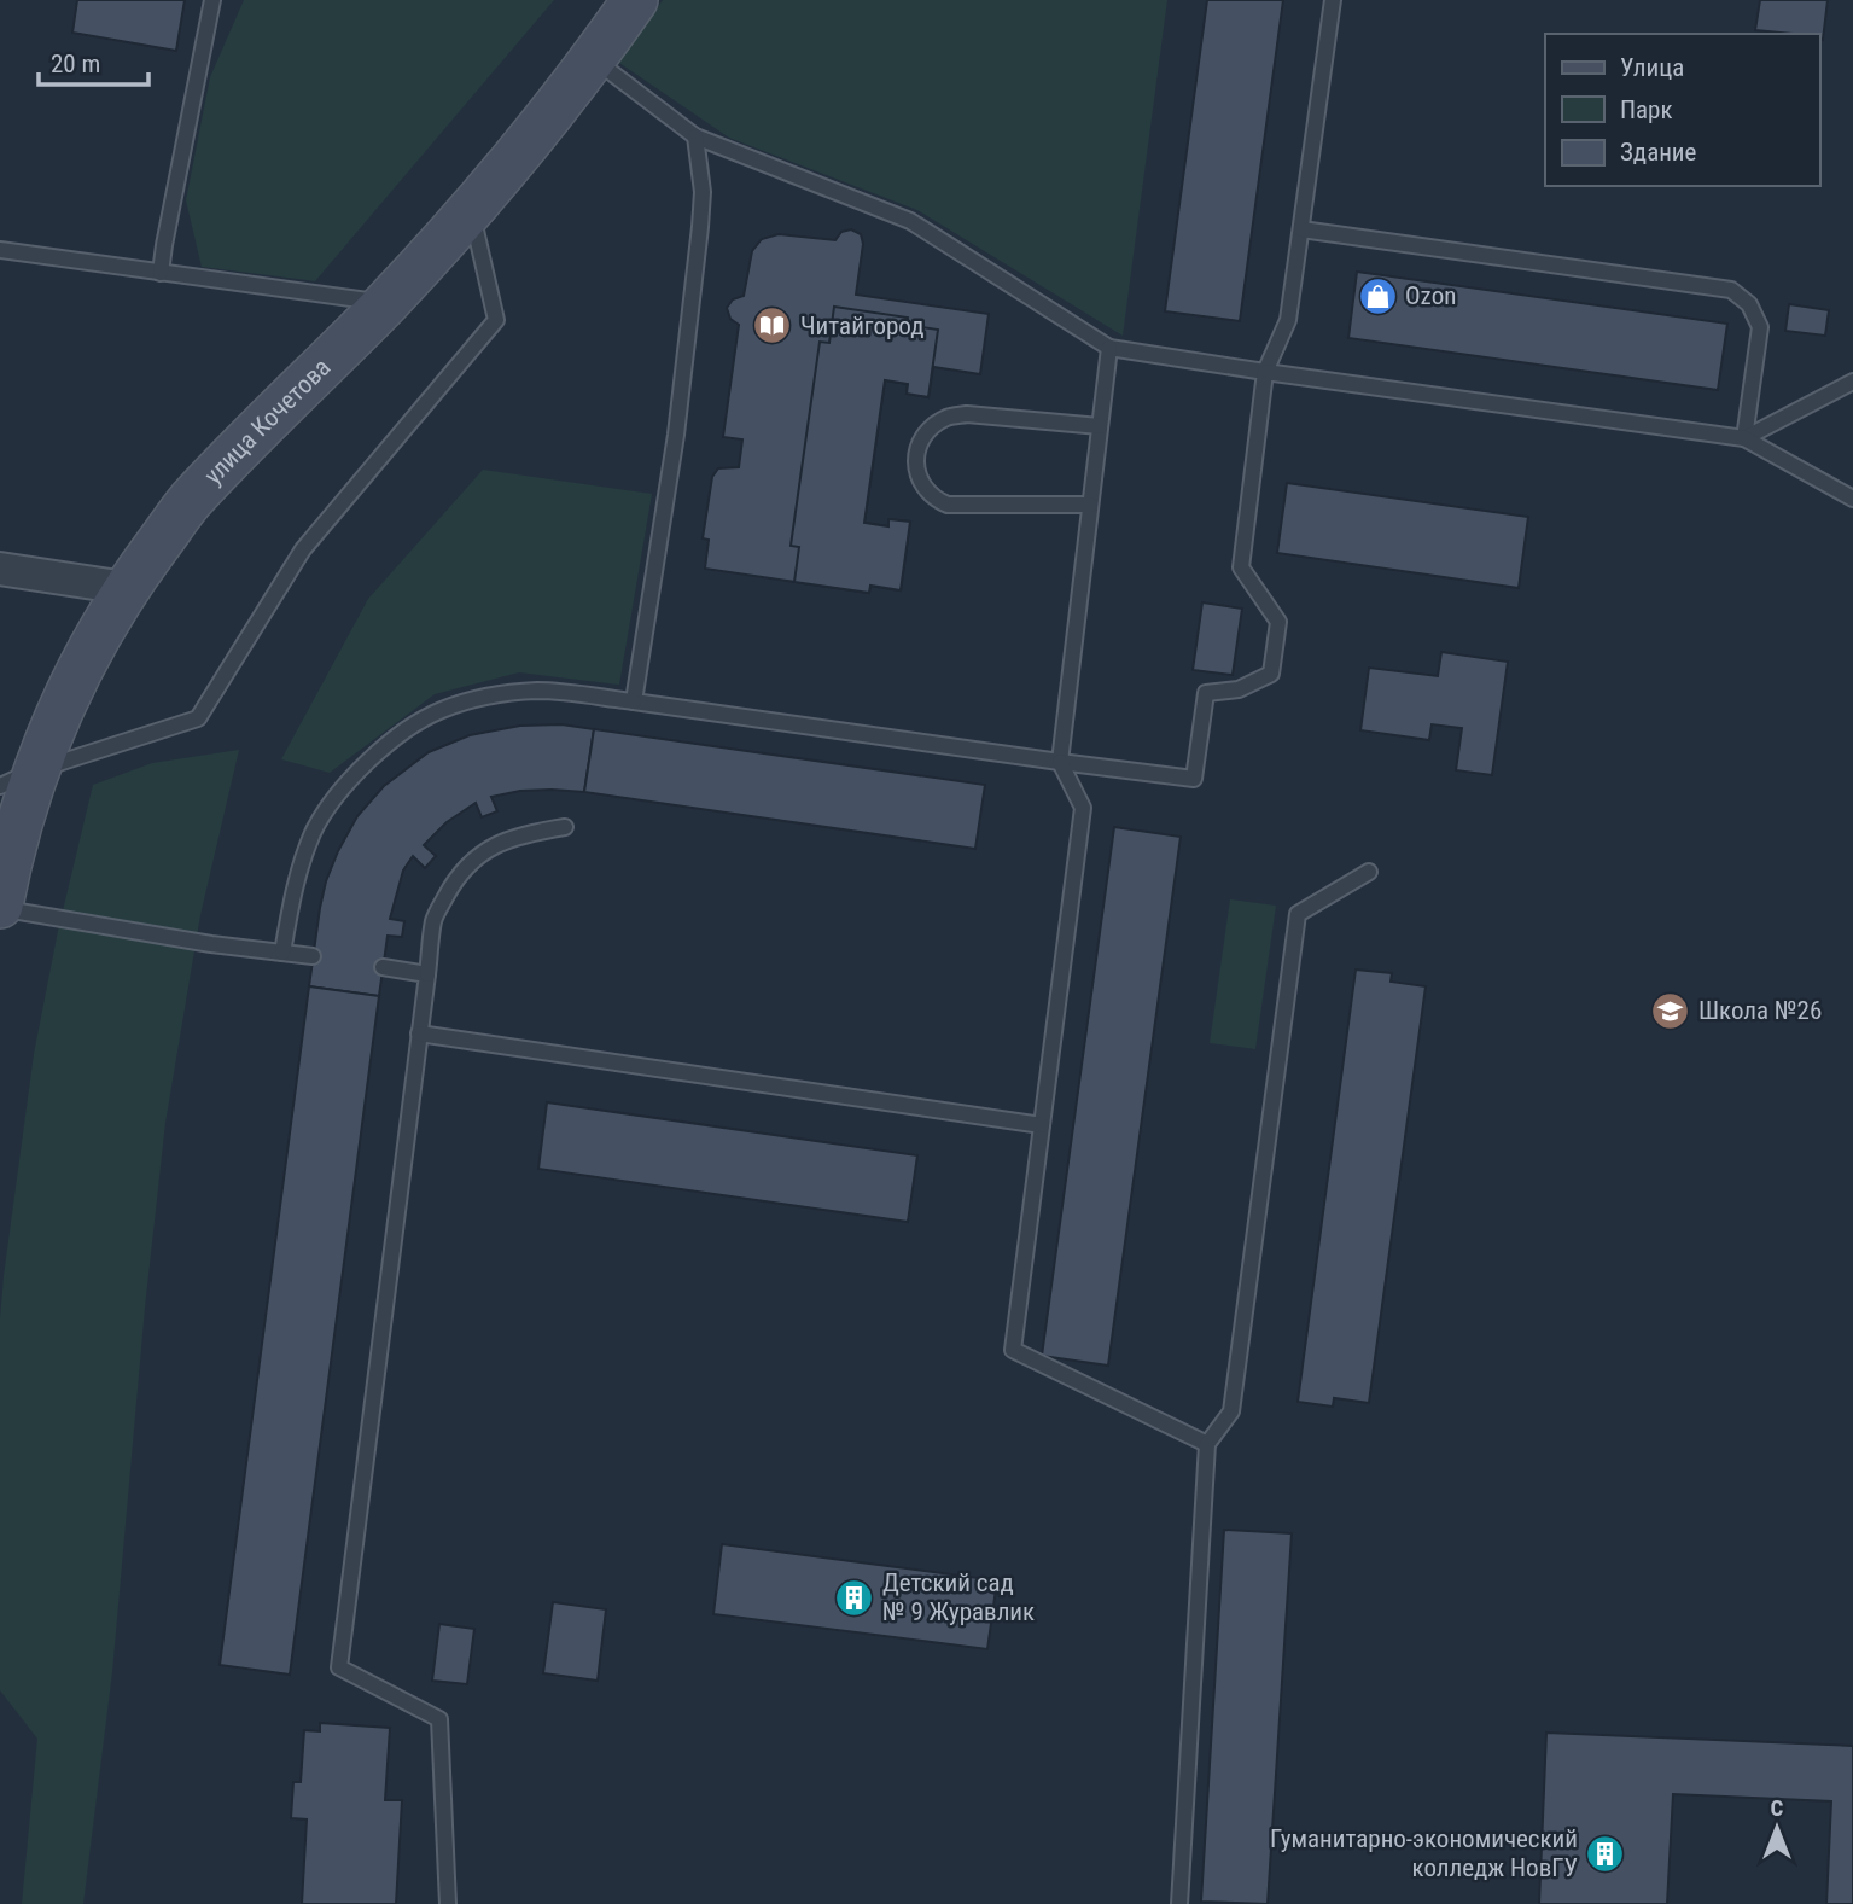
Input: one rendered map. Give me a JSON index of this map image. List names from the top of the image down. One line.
{"streets":{"main road":["улица Кочетова"]},"places":{"shop":["Ozon"],"library":["Читайгород"],"school or university":["Школа №26"],"building":["Детский сад № 9 Журавлик","Гуманитарно-экономический колледж НовГУ"]},"legend":["Улица","Парк","Здание"],"scale_bar":"20 m","north":"top"}
